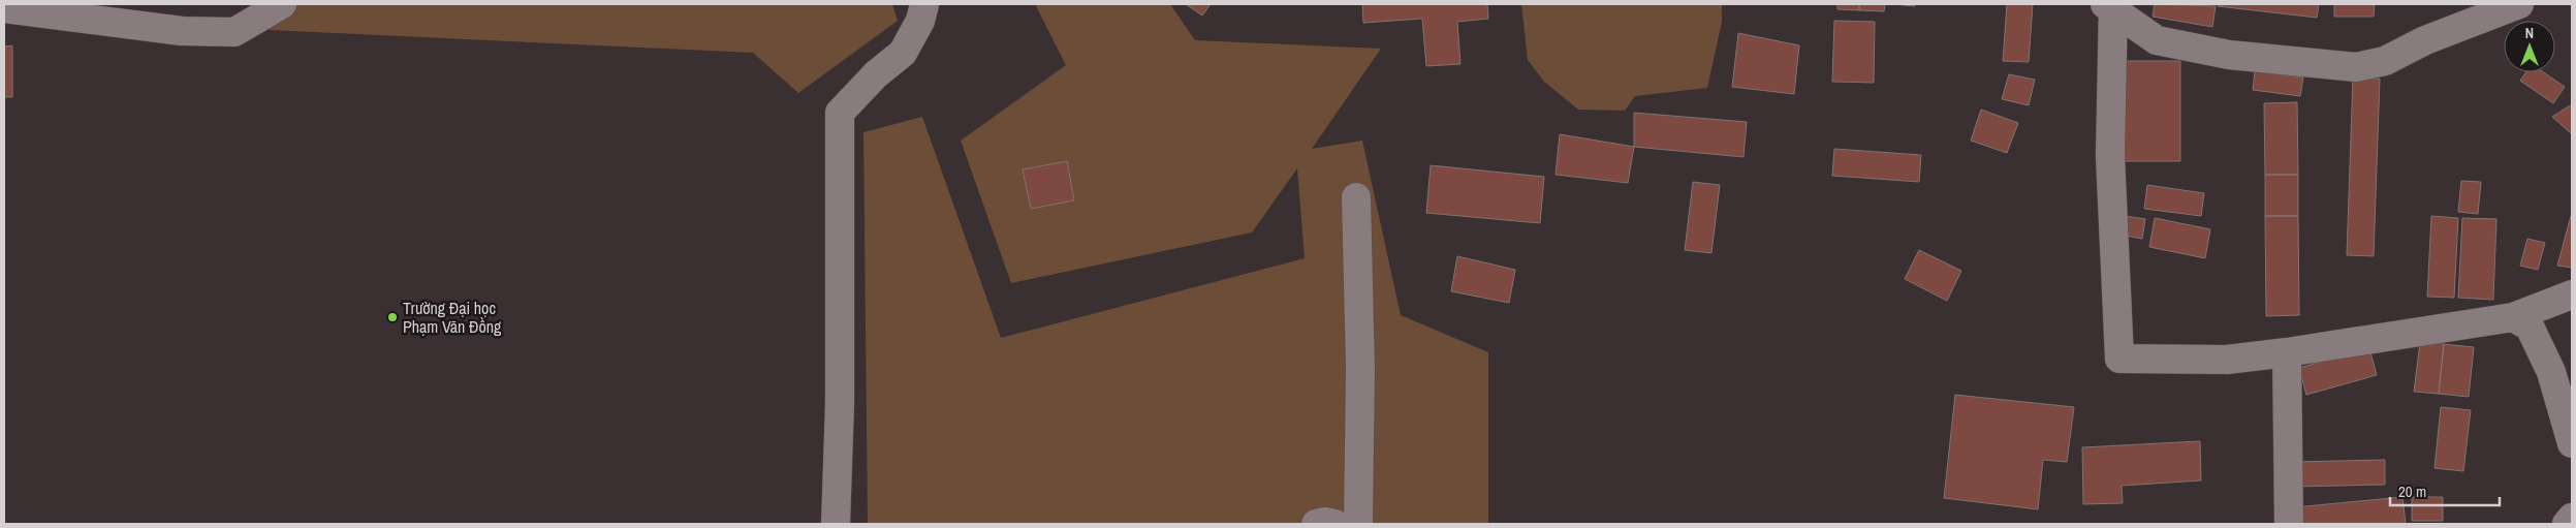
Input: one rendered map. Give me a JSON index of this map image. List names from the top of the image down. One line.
{"places":["Trường Đại học Phạm Văn Đồng"],"scale_bar":"20 m","north":"top"}
